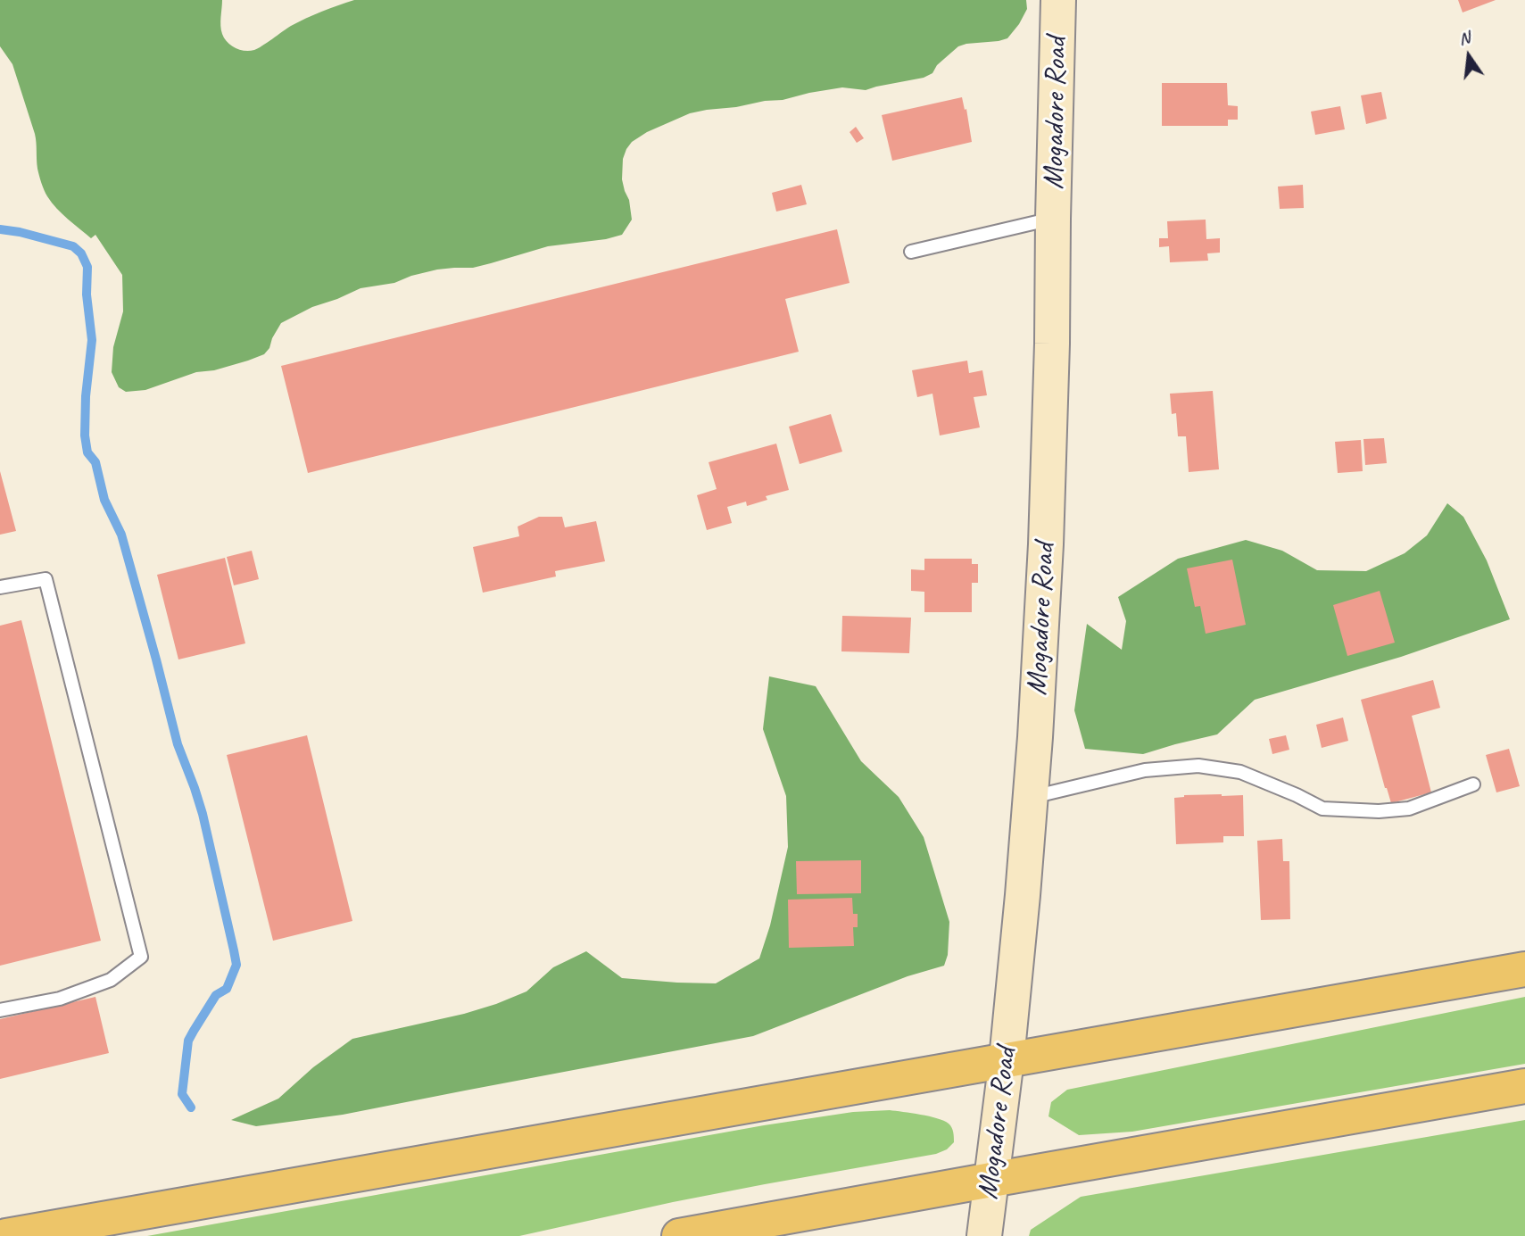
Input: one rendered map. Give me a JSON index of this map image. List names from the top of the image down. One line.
{"streets":{"street":["Mogadore Road"]},"north":"top"}
